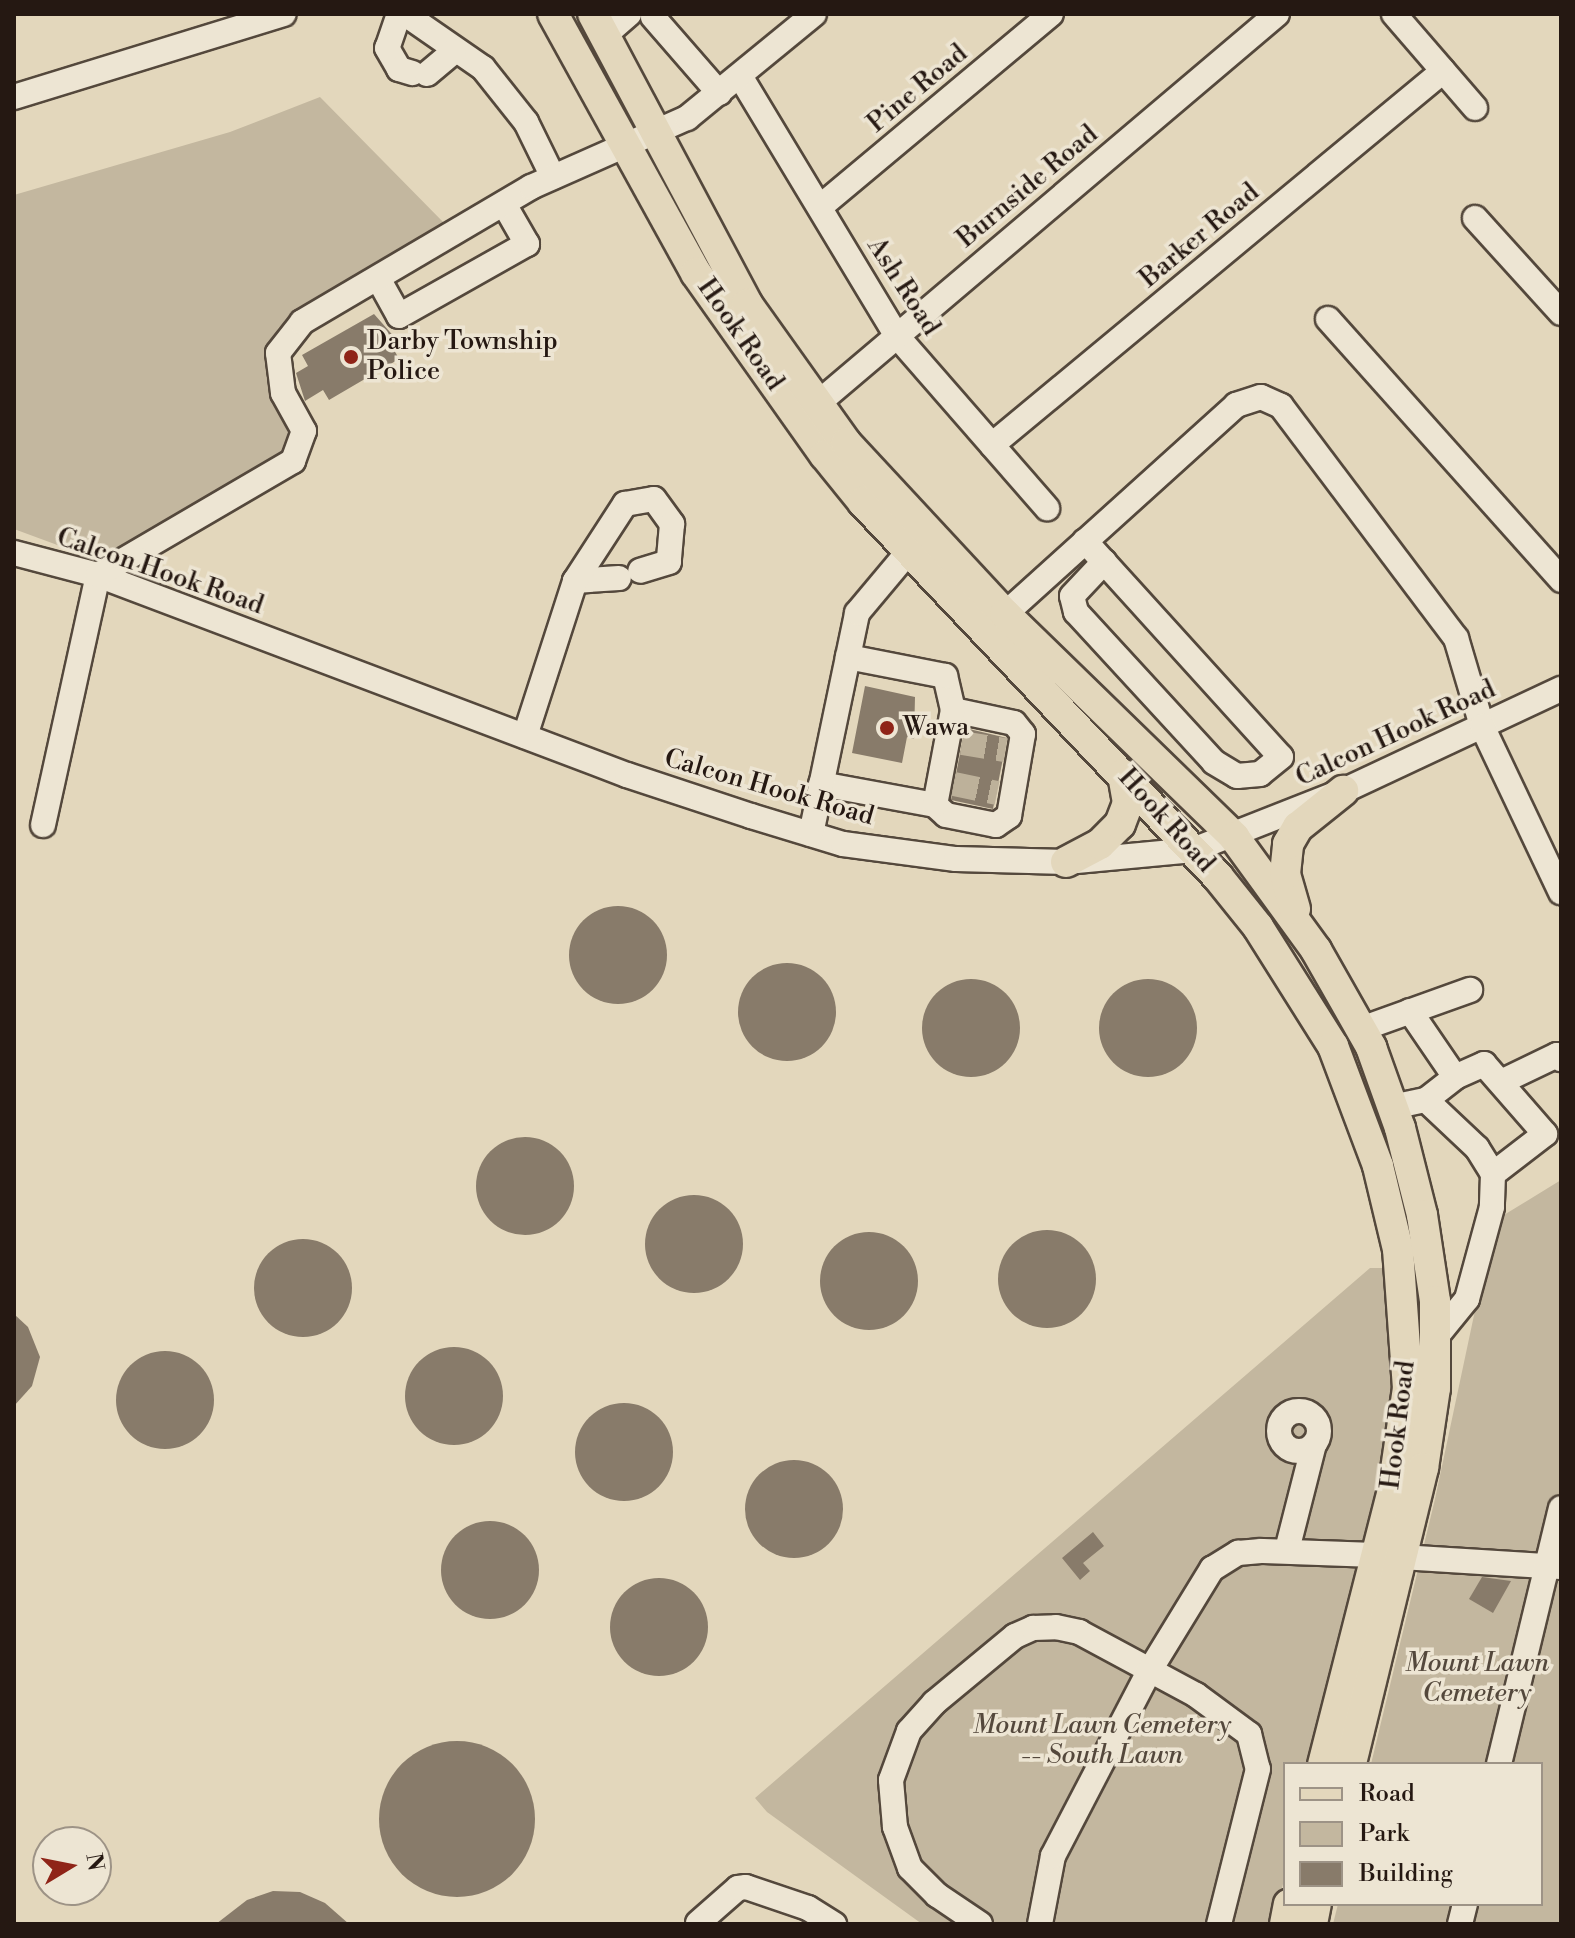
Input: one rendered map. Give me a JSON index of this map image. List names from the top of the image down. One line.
{"streets":{"main road":["Hook Road"],"street":["Pine Road","Burnside Road","Barker Road","Ash Road","Calcon Hook Road"]},"crossings":[["Pine Road","Ash Road"],["Burnside Road","Ash Road"],["Burnside Road","Hook Road"],["Barker Road","Ash Road"],["Hook Road","Calcon Hook Road"]],"parks":["Mount Lawn Cemetery","Mount Lawn Cemetery -- South Lawn"],"places":["Darby Township Police","Wawa"],"legend":["Road","Park","Building"],"north":"right"}
